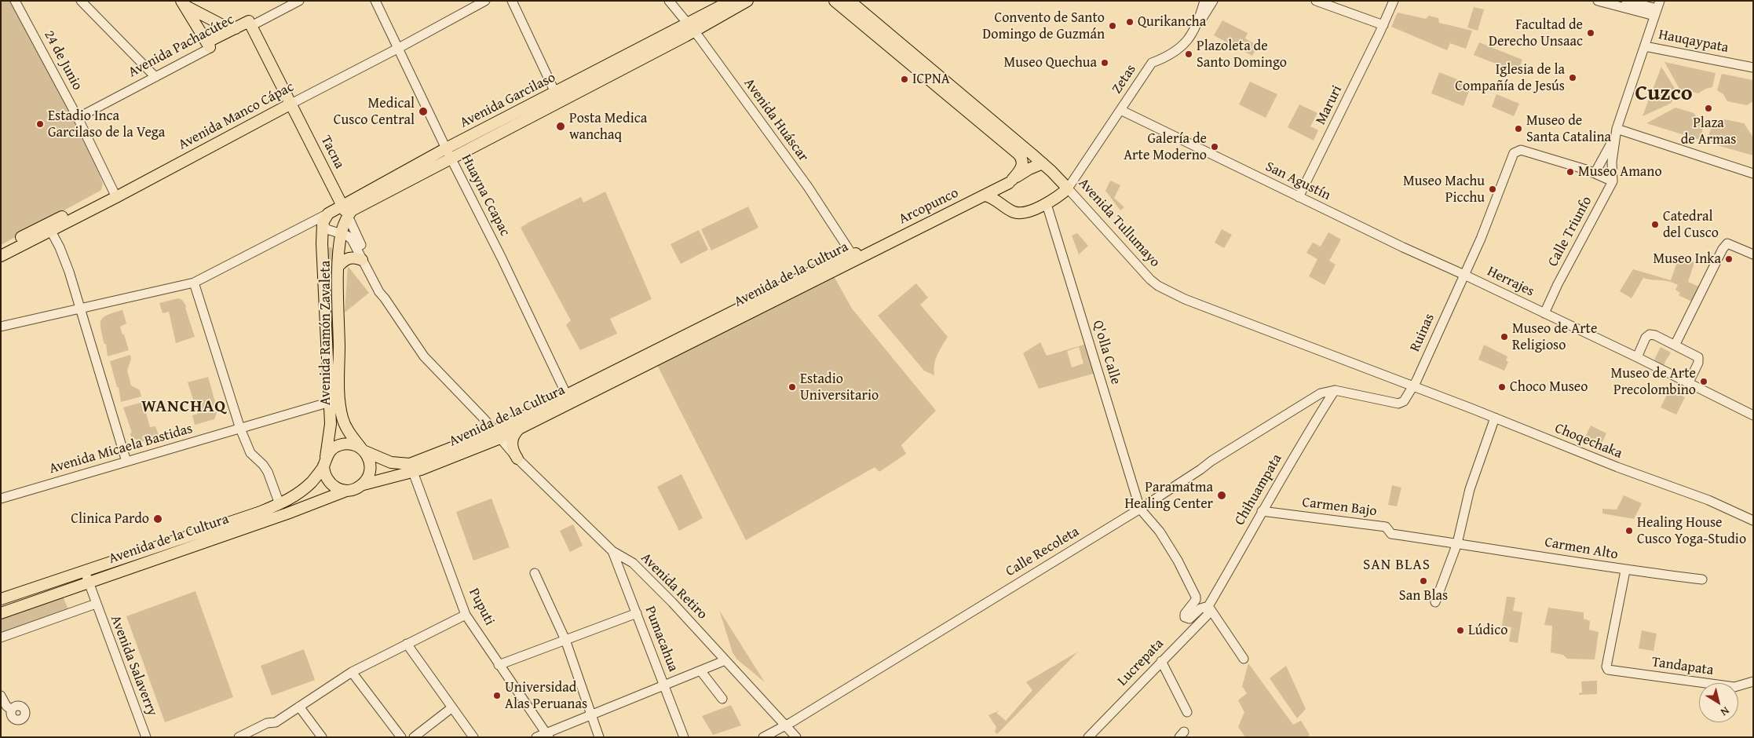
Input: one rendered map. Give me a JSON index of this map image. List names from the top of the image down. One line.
{"streets":{"main road":["Avenida Pachacútec","Avenida Garcilaso","Avenida Manco Cápac","Tacna","Arcopunco","Avenida Tullumayo","Avenida de la Cultura","Avenida Ramón Zavaleta"],"street":["Hauqaypata","24 de Junio","Zetas","Maruri","Avenida Huáscar","San Agustín","Huayna Ccapac","Calle Triunfo","Herrajes","Ruinas","Q'olla Calle","Choqechaka","Avenida Micaela Bastidas","Chihuampata","Carmen Bajo","Carmen Alto","Calle Recoleta","Avenida Retiro","Puputi","Pumacahua","Lucrepata","Avenida Salaverry","Tandapata"]},"crossings":[["Avenida Pachacútec","24 de Junio"],["Avenida Pachacútec","Tacna"],["24 de Junio","Avenida Manco Cápac"],["Zetas","San Agustín"],["Zetas","Avenida Tullumayo"],["Avenida Garcilaso","Avenida Huáscar"],["Avenida Garcilaso","Tacna"],["Avenida Garcilaso","Huayna Ccapac"],["Avenida Garcilaso","Avenida Ramón Zavaleta"],["Maruri","San Agustín"],["Avenida Manco Cápac","Tacna"],["Avenida Manco Cápac","Huayna Ccapac"],["Avenida Huáscar","Arcopunco"],["Avenida Huáscar","Avenida de la Cultura"],["Tacna","Avenida de la Cultura"],["Tacna","Avenida Ramón Zavaleta"],["Tacna","Avenida Retiro"],["San Agustín","Herrajes"],["San Agustín","Ruinas"],["Huayna Ccapac","Avenida de la Cultura"],["Arcopunco","Avenida Tullumayo"],["Arcopunco","Avenida de la Cultura"],["Avenida Tullumayo","Ruinas"],["Avenida Tullumayo","Choqechaka"],["Calle Triunfo","Herrajes"],["Avenida de la Cultura","Avenida Ramón Zavaleta"],["Avenida de la Cultura","Puputi"],["Avenida de la Cultura","Avenida Salaverry"],["Herrajes","Ruinas"],["Avenida Ramón Zavaleta","Avenida Micaela Bastidas"],["Ruinas","Choqechaka"],["Ruinas","Chihuampata"],["Ruinas","Calle Recoleta"],["Q'olla Calle","Calle Recoleta"],["Chihuampata","Carmen Bajo"],["Chihuampata","Calle Recoleta"],["Chihuampata","Lucrepata"],["Carmen Bajo","Carmen Alto"],["Carmen Alto","Tandapata"],["Calle Recoleta","Avenida Retiro"],["Avenida Retiro","Pumacahua"]],"districts":["Cuzco","WANCHAQ","SAN BLAS"],"places":["Qurikancha","Convento de Santo Domingo de Guzmán","Facultad de Derecho Unsaac","Plazoleta de Santo Domingo","Museo Quechua","Iglesia de la Compañía de Jesús","ICPNA","Plaza de Armas","Medical Cusco Central","Estadio Inca Garcilaso de la Vega","Posta Medica wanchaq","Museo de Santa Catalina","Galería de Arte Moderno","Museo Amano","Museo Machu Picchu","Catedral del Cusco","Museo Inka","Museo de Arte Religioso","Museo de Arte Precolombino","Estadio Universitario","Choco Museo","Paramatma Healing Center","Clinica Pardo","Healing House Cusco Yoga-Studio","San Blas","Lúdico","Universidad Alas Peruanas"],"north":"bottom right"}
